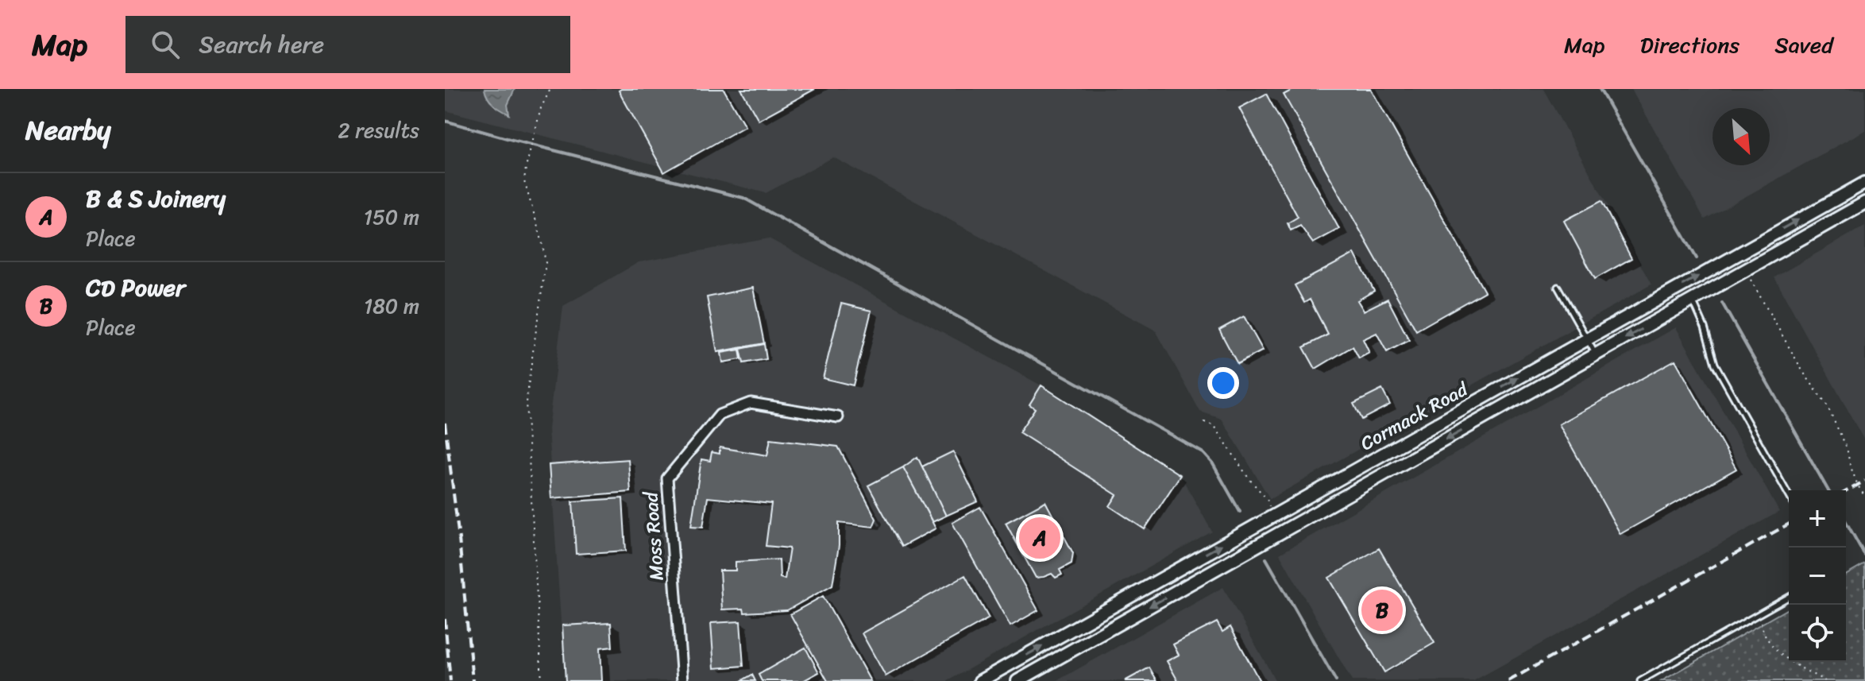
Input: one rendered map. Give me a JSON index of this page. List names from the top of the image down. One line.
{"streets":{"street":["Cormack Road","Moss Road"]},"north":"bottom right","page":{"header":"Map","search":"Search here","nav":["Map","Directions","Saved"],"heading":["Nearby","2 results"],"list":[{"mark":"A","name":"B & S Joinery","note":"Place","value":"150 m"},{"mark":"B","name":"CD Power","note":"Place","value":"180 m"}],"map_buttons":["+","−"],"pins":["A","B"]}}
